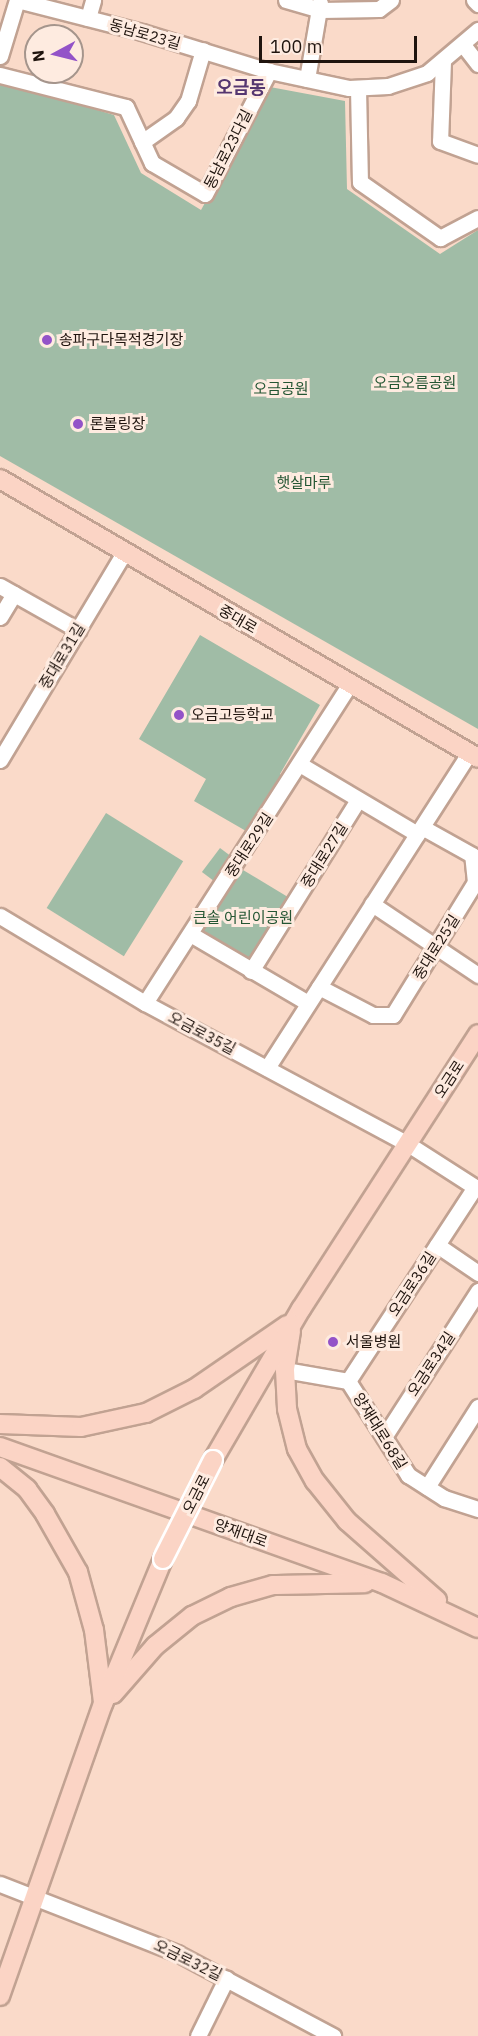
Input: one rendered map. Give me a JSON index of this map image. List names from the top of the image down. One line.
{"streets":{"main road":["중대로","오금로","양재대로"],"street":["동남로23길","동남로23다길","중대로31길","중대로29길","중대로27길","중대로25길","오금로35길","오금로36길","오금로34길","양재대로68길","오금로32길"]},"crossings":[["동남로23길","동남로23다길"],["중대로","중대로31길"],["중대로","중대로29길"],["중대로29길","중대로25길"],["중대로29길","오금로35길"],["중대로27길","중대로25길"],["오금로35길","오금로"],["오금로35길","오금로36길"],["오금로","오금로36길"],["오금로","오금로32길"],["오금로36길","양재대로68길"],["오금로34길","양재대로68길"]],"districts":["오금동"],"parks":["오금오름공원","오금공원","햇살마루","큰솔 어린이공원"],"places":["송파구다목적경기장","론볼링장","오금고등학교","서울병원"],"scale_bar":"100 m","north":"left"}
